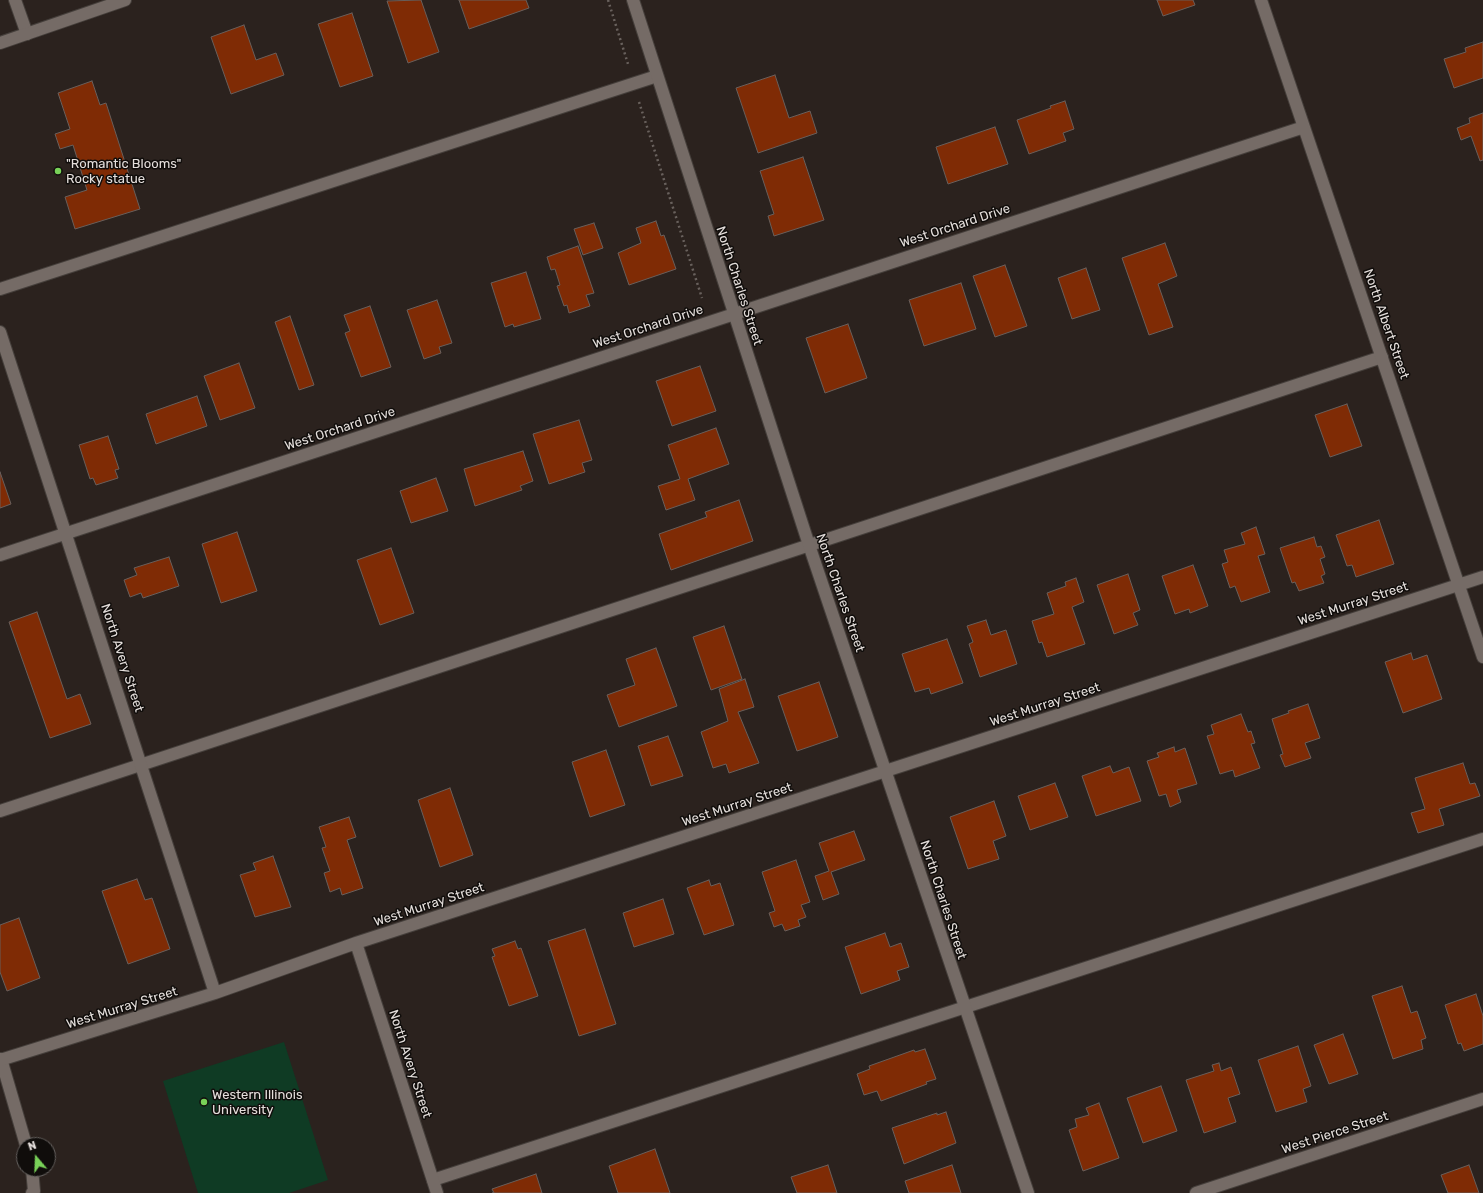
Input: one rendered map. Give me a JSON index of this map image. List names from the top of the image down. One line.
{"streets":{"street":["West Orchard Drive","North Charles Street","North Albert Street","West Murray Street","North Avery Street","West Pierce Street"]},"crossings":[["West Orchard Drive","North Charles Street"],["West Orchard Drive","North Albert Street"],["West Orchard Drive","North Avery Street"],["North Charles Street","West Murray Street"],["North Albert Street","West Murray Street"],["West Murray Street","North Avery Street"]],"places":["\"Romantic Blooms\" Rocky statue","Western Illinois University"],"north":"top"}
